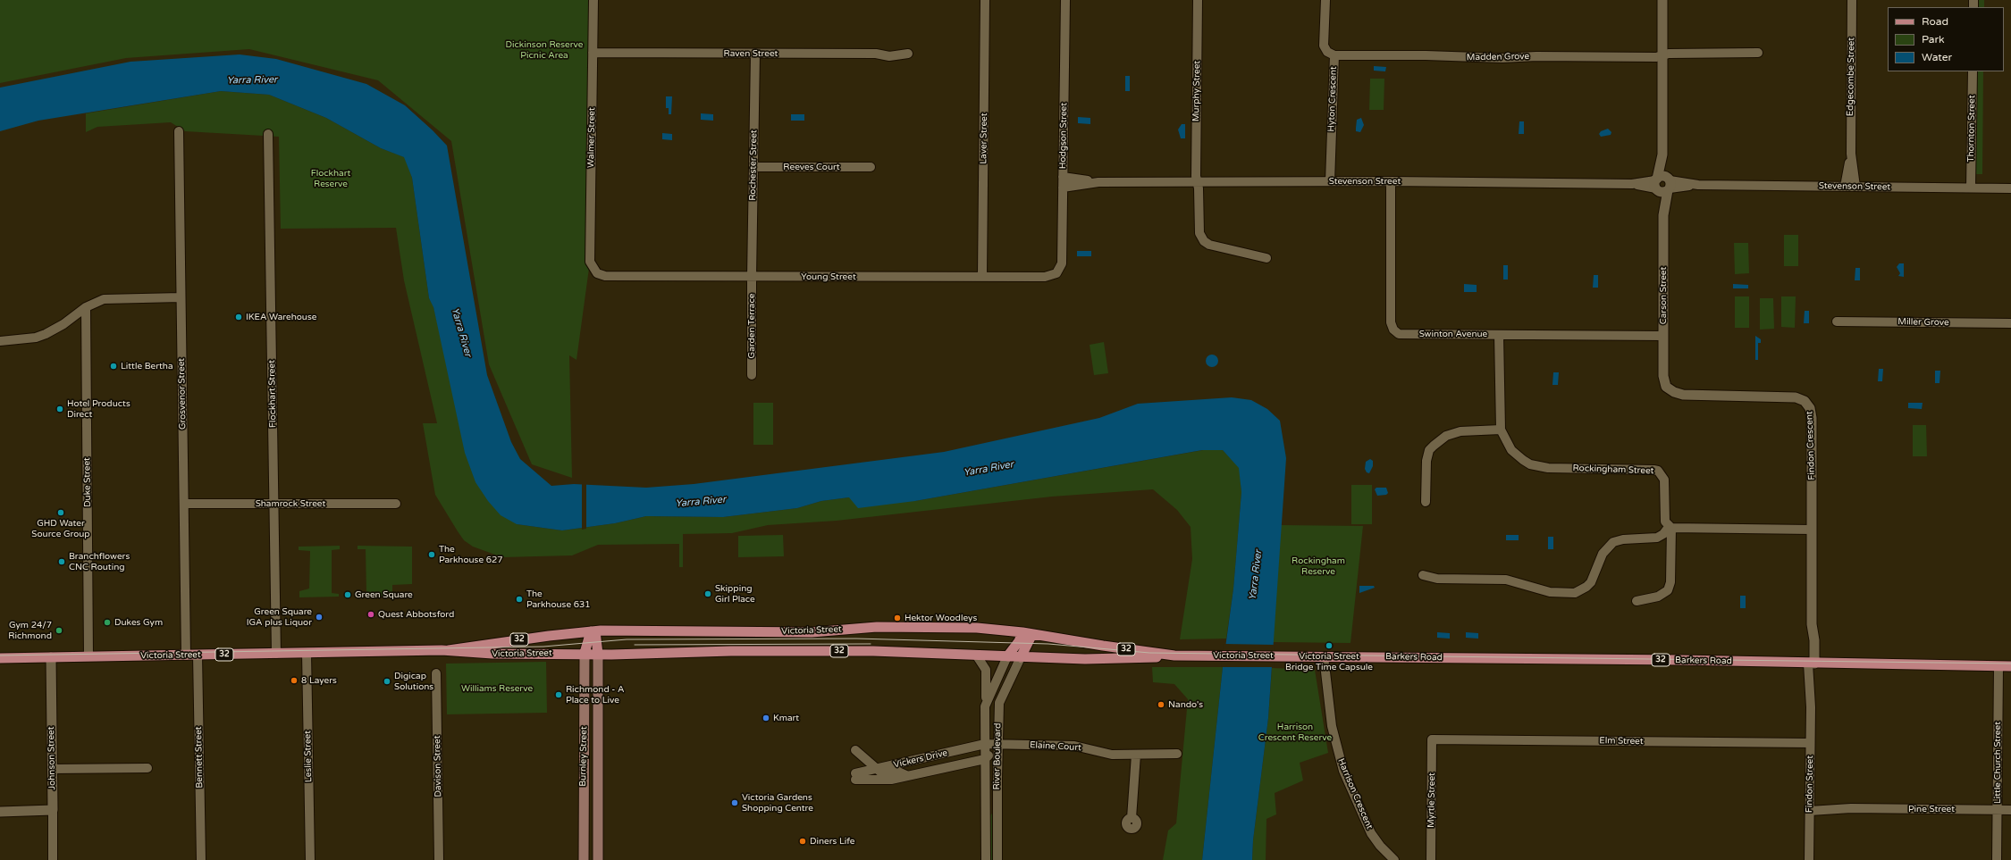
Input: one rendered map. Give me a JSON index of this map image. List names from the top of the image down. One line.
{"streets":{"main road":["Victoria Street","32","Barkers Road","Burnley Street"],"street":["Raven Street","Madden Grove","Edgecombe Street","Murphy Street","Hyton Crescent","Thornton Street","Hodgson Street","Walmer Street","Laver Street","Rochester Street","Reeves Court","Stevenson Street","Young Street","Carson Street","Miller Grove","Garden Terrace","Swinton Avenue","Grosvenor Street","Flockhart Street","Findon Crescent","Rockingham Street","Duke Street","Shamrock Street","Elm Street","Elaine Court","Leslie Street","River Boulevard","Bennett Street","Johnson Street","Vickers Drive","Little Church Street","Davison Street","Findon Street","Harrison Crescent","Myrtle Street","Pine Street"]},"crossings":[["Raven Street","Walmer Street"],["Raven Street","Rochester Street"],["Madden Grove","Hyton Crescent"],["Madden Grove","Carson Street"],["Edgecombe Street","Stevenson Street"],["Murphy Street","Stevenson Street"],["Hyton Crescent","Stevenson Street"],["Thornton Street","Stevenson Street"],["Hodgson Street","Stevenson Street"],["Hodgson Street","Young Street"],["Walmer Street","Young Street"],["Laver Street","Young Street"],["Rochester Street","Reeves Court"],["Rochester Street","Young Street"],["Rochester Street","Garden Terrace"],["Stevenson Street","Carson Street"],["Stevenson Street","Swinton Avenue"],["Young Street","Garden Terrace"],["Carson Street","Swinton Avenue"],["Carson Street","Findon Crescent"],["Swinton Avenue","Rockingham Street"],["Grosvenor Street","Shamrock Street"],["Grosvenor Street","Victoria Street"],["Flockhart Street","Shamrock Street"],["Flockhart Street","Victoria Street"],["Findon Crescent","Barkers Road"],["Findon Crescent","Findon Street"],["Duke Street","Victoria Street"],["Victoria Street","Barkers Road"],["Victoria Street","Leslie Street"],["Victoria Street","Burnley Street"],["Victoria Street","River Boulevard"],["Victoria Street","Bennett Street"],["Victoria Street","Johnson Street"],["Barkers Road","Little Church Street"],["Barkers Road","Findon Street"],["Barkers Road","Harrison Crescent"],["Elm Street","Findon Street"],["Elm Street","Myrtle Street"],["Elaine Court","River Boulevard"],["Elaine Court","Vickers Drive"],["River Boulevard","Vickers Drive"],["Little Church Street","Pine Street"],["Findon Street","Pine Street"]],"water":["Yarra River"],"parks":["Dickinson Reserve Picnic Area","Flockhart Reserve","Rockingham Reserve","Williams Reserve","Harrison Crescent Reserve"],"places":["IKEA Warehouse","Little Bertha","Hotel Products Direct","GHD Water Source Group","The Parkhouse 627","Branchflowers CNC Routing","Skipping Girl Place","Green Square","The Parkhouse 631","Quest Abbotsford","Green Square IGA plus Liquor","Hektor Woodleys","Dukes Gym","Gym 24/7 Richmond","Victoria Street Bridge Time Capsule","8 Layers","Digicap Solutions","Richmond - A Place to Live","Nando's","Kmart","Victoria Gardens Shopping Centre","Diners Life"],"legend":["Road","Park","Water"]}
